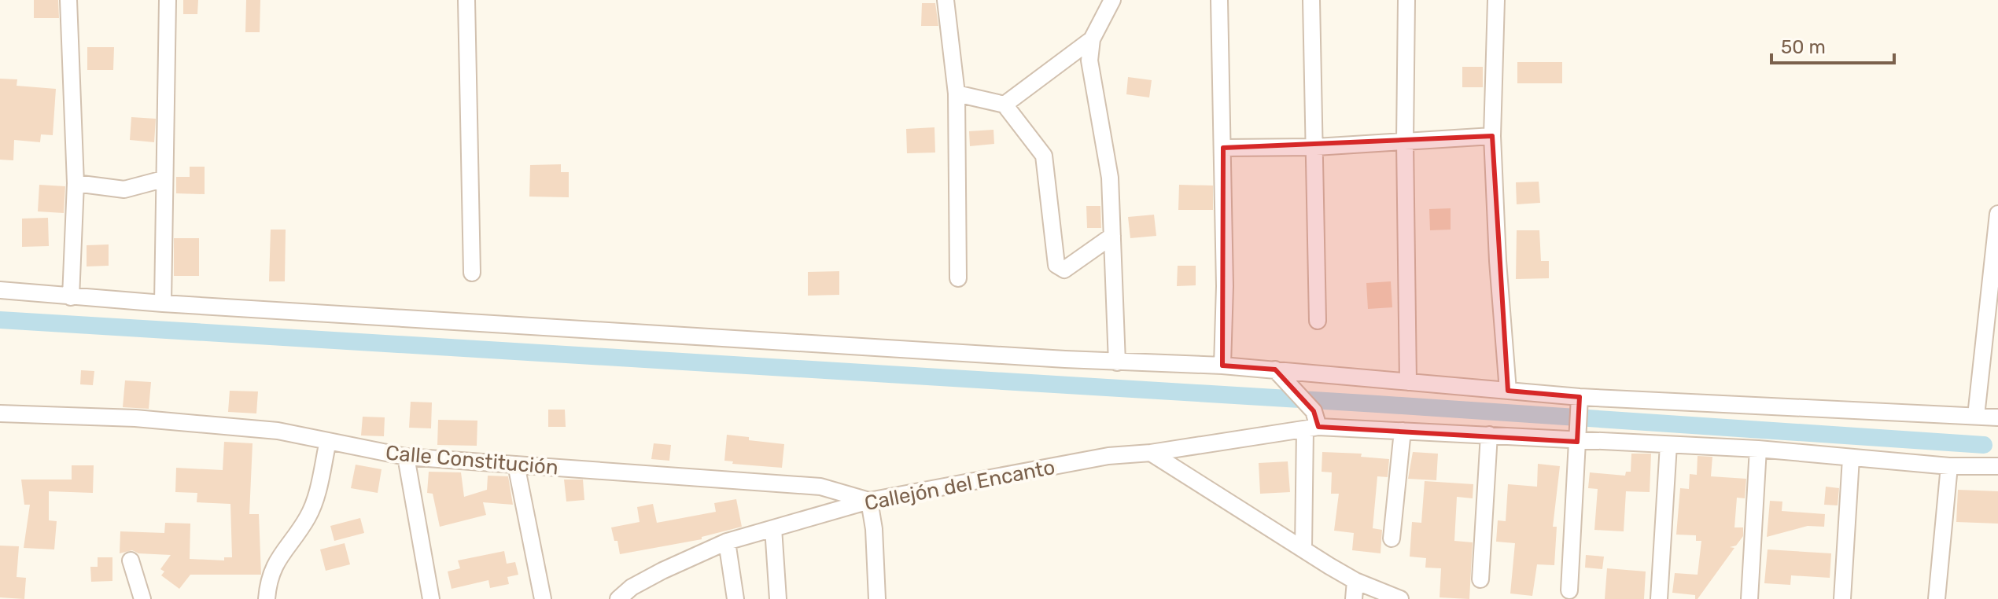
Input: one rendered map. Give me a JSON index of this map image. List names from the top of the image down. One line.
{"streets":{"street":["Calle Constitución","Callejón del Encanto"]},"crossings":[["Calle Constitución","Callejón del Encanto"]],"scale_bar":"50 m"}
